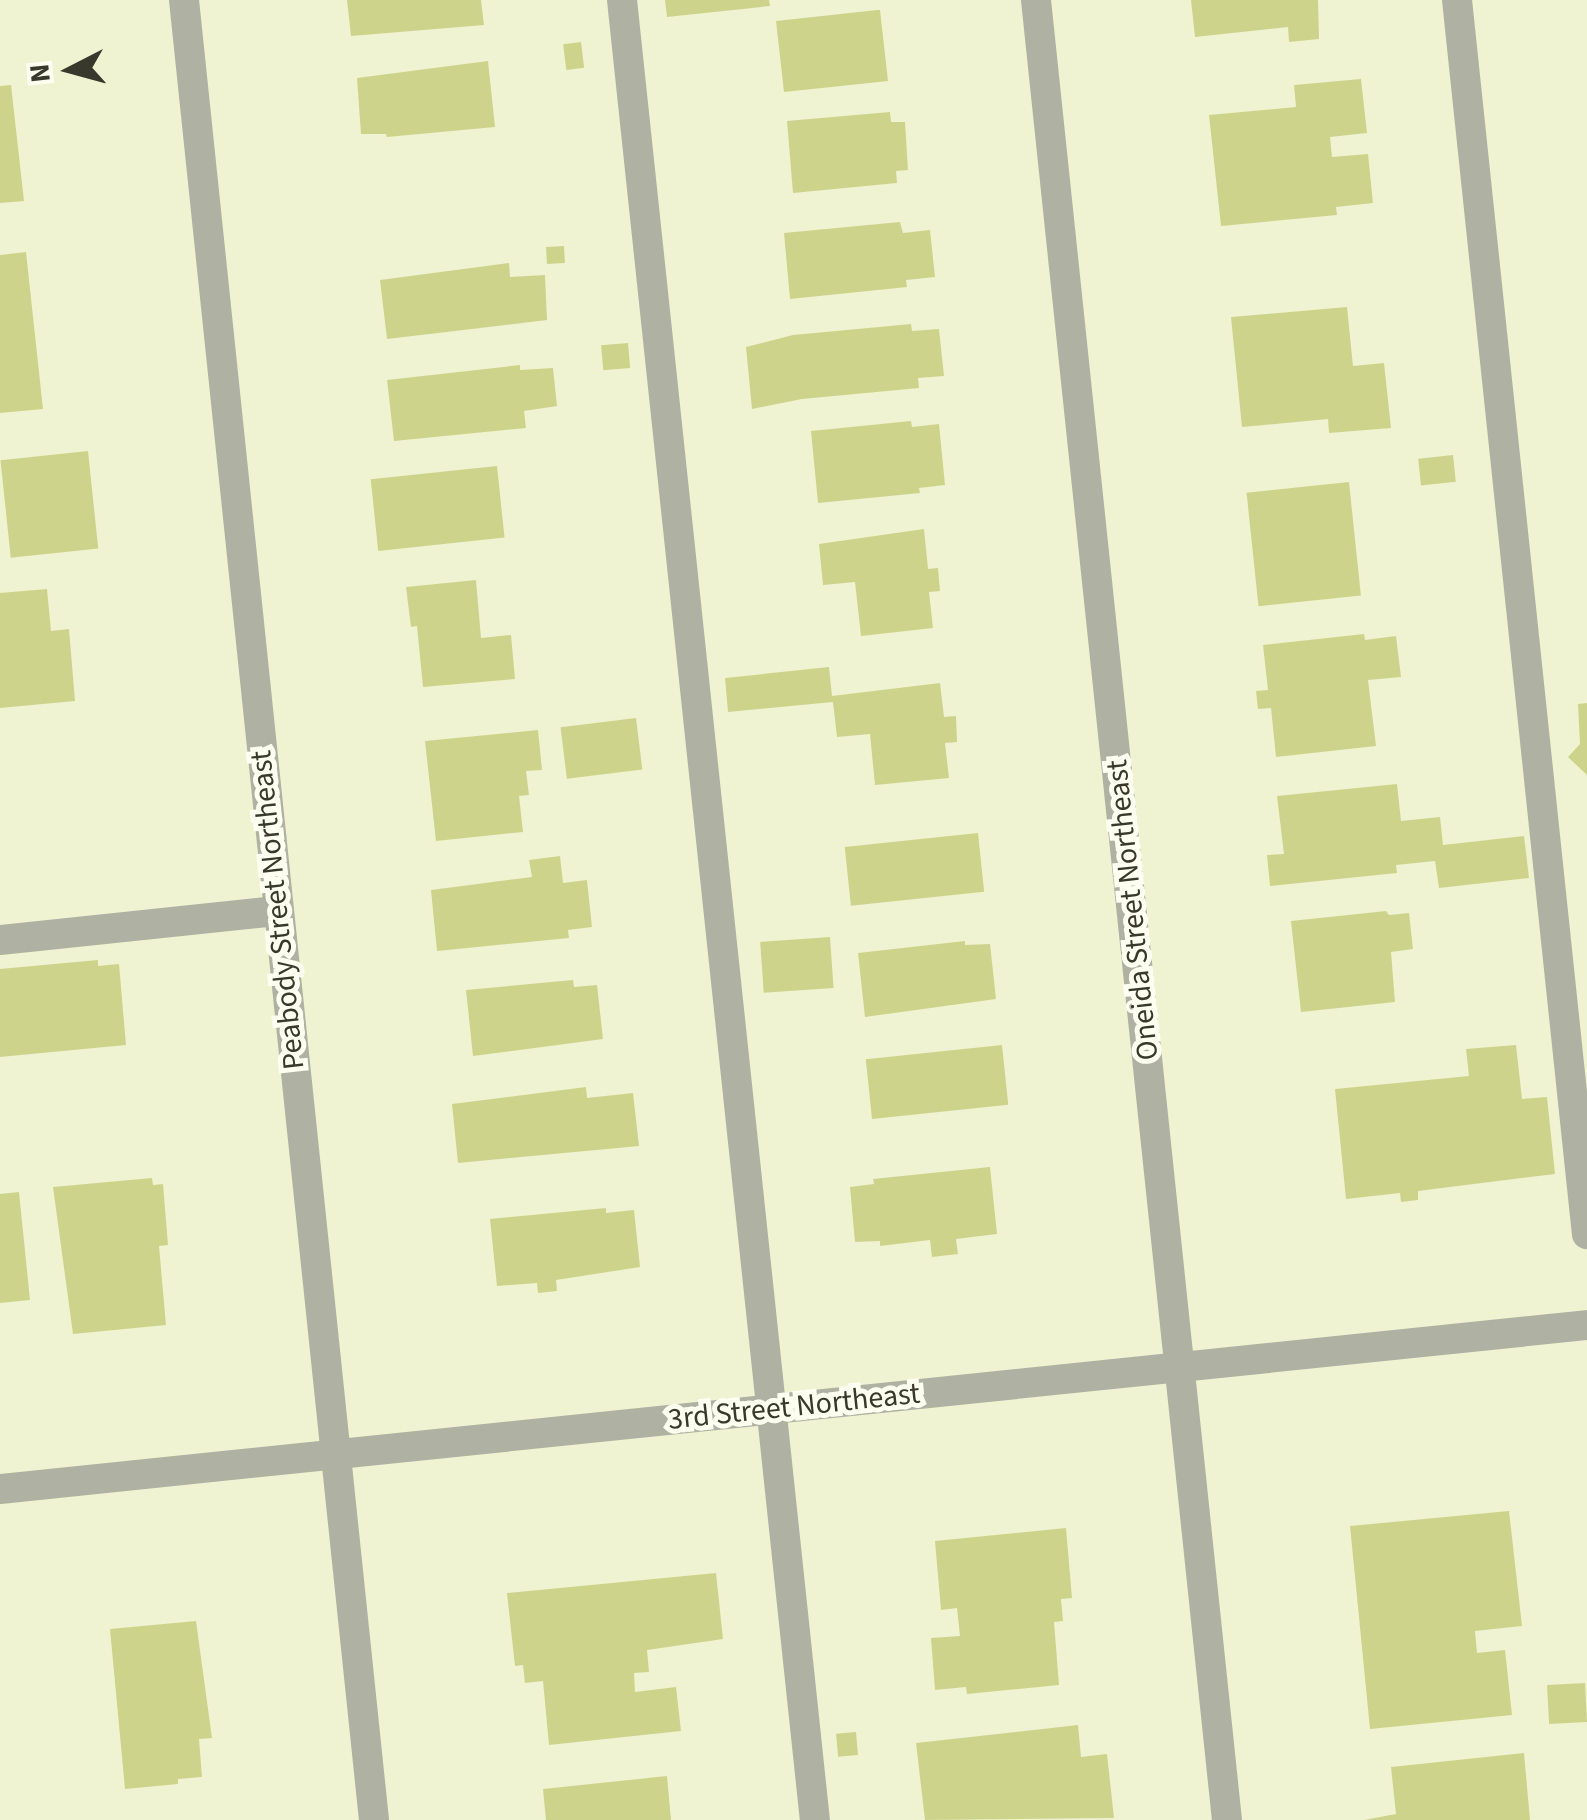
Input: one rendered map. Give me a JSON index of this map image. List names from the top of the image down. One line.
{"streets":{"street":["Peabody Street Northeast","Oneida Street Northeast","3rd Street Northeast"]},"crossings":[["Peabody Street Northeast","3rd Street Northeast"],["Oneida Street Northeast","3rd Street Northeast"]],"north":"left"}
